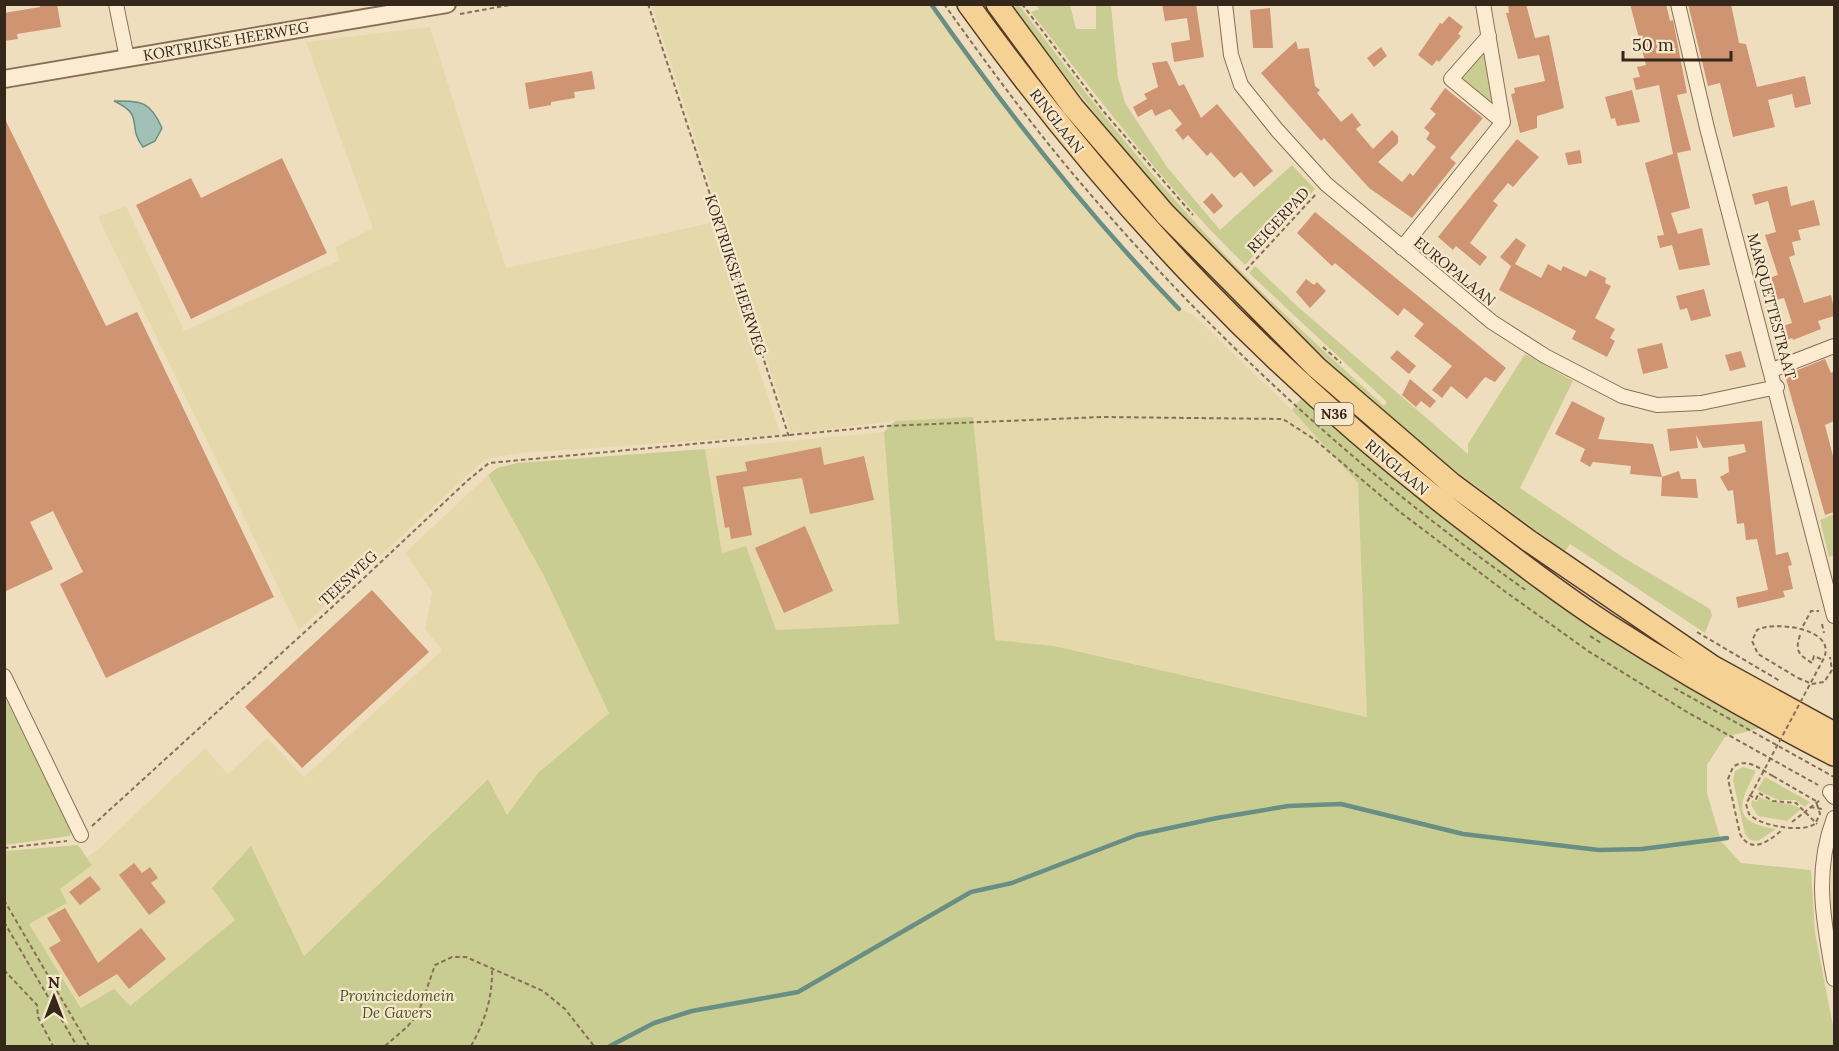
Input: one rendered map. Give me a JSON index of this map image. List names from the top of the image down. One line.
{"streets":{"main road":["RINGLAAN","N36"],"street":["KORTRIJKSE HEERWEG","EUROPALAAN","MARQUETTESTRAAT"],"path":["REIGERPAD","TEESWEG"]},"crossings":[["KORTRIJKSE HEERWEG","TEESWEG"],["REIGERPAD","EUROPALAAN"],["EUROPALAAN","MARQUETTESTRAAT"]],"parks":["Provinciedomein De Gavers"],"scale_bar":"50 m","north":"top"}
